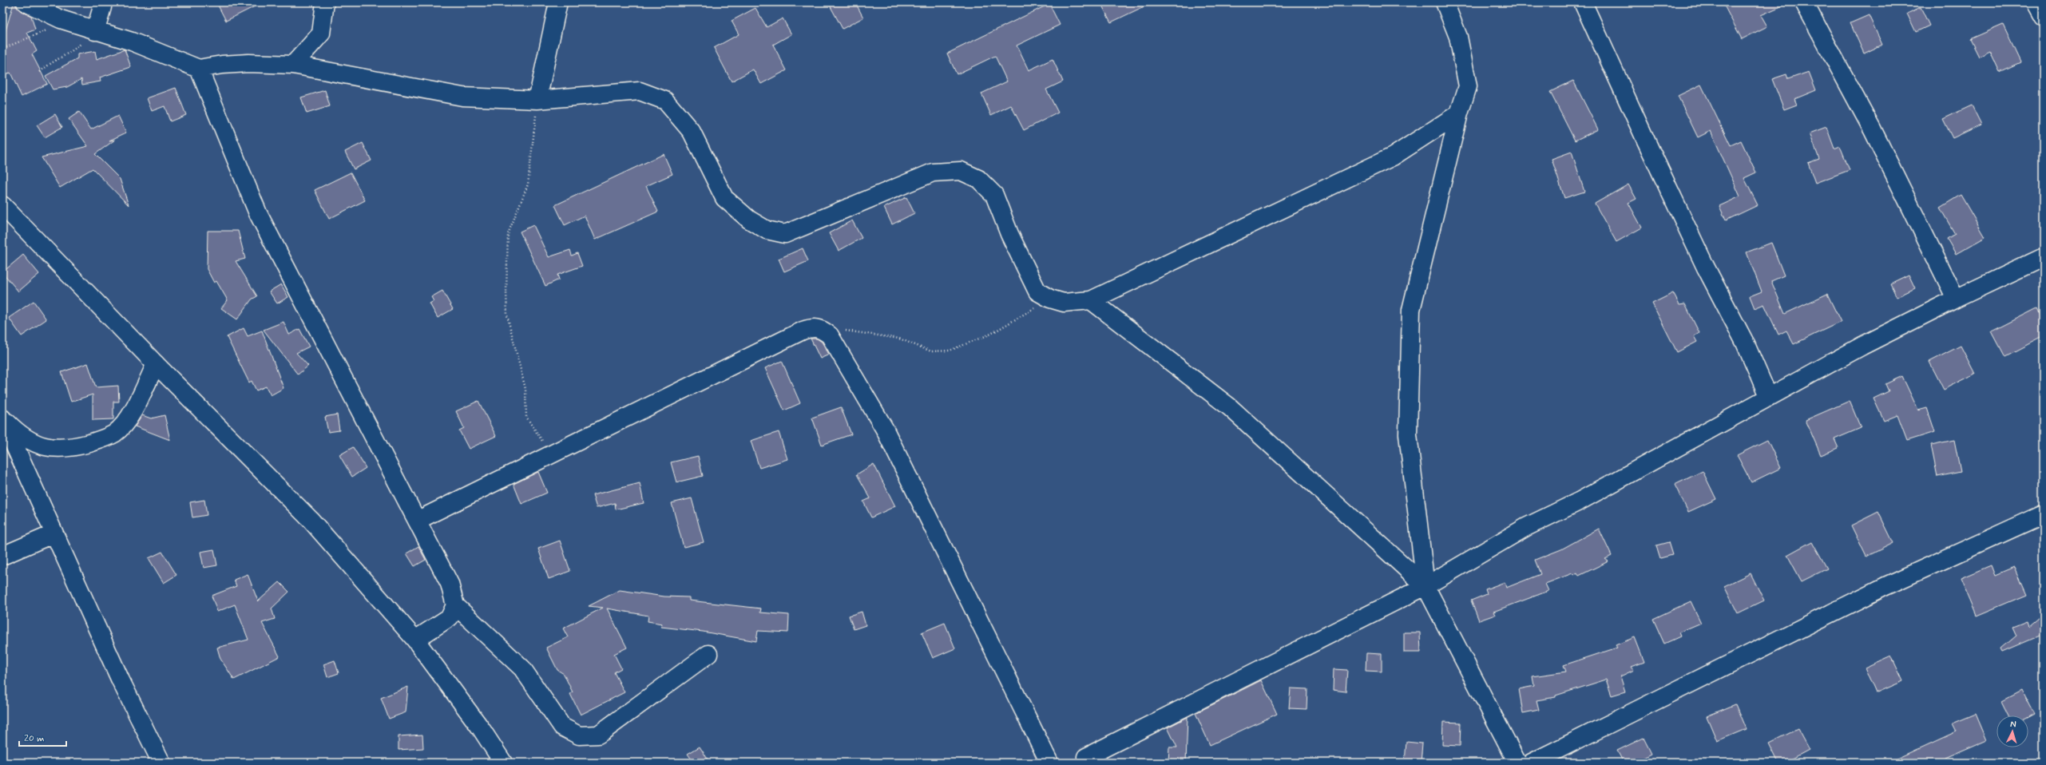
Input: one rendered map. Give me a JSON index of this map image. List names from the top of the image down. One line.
{"scale_bar":"20 m","north":"top"}
